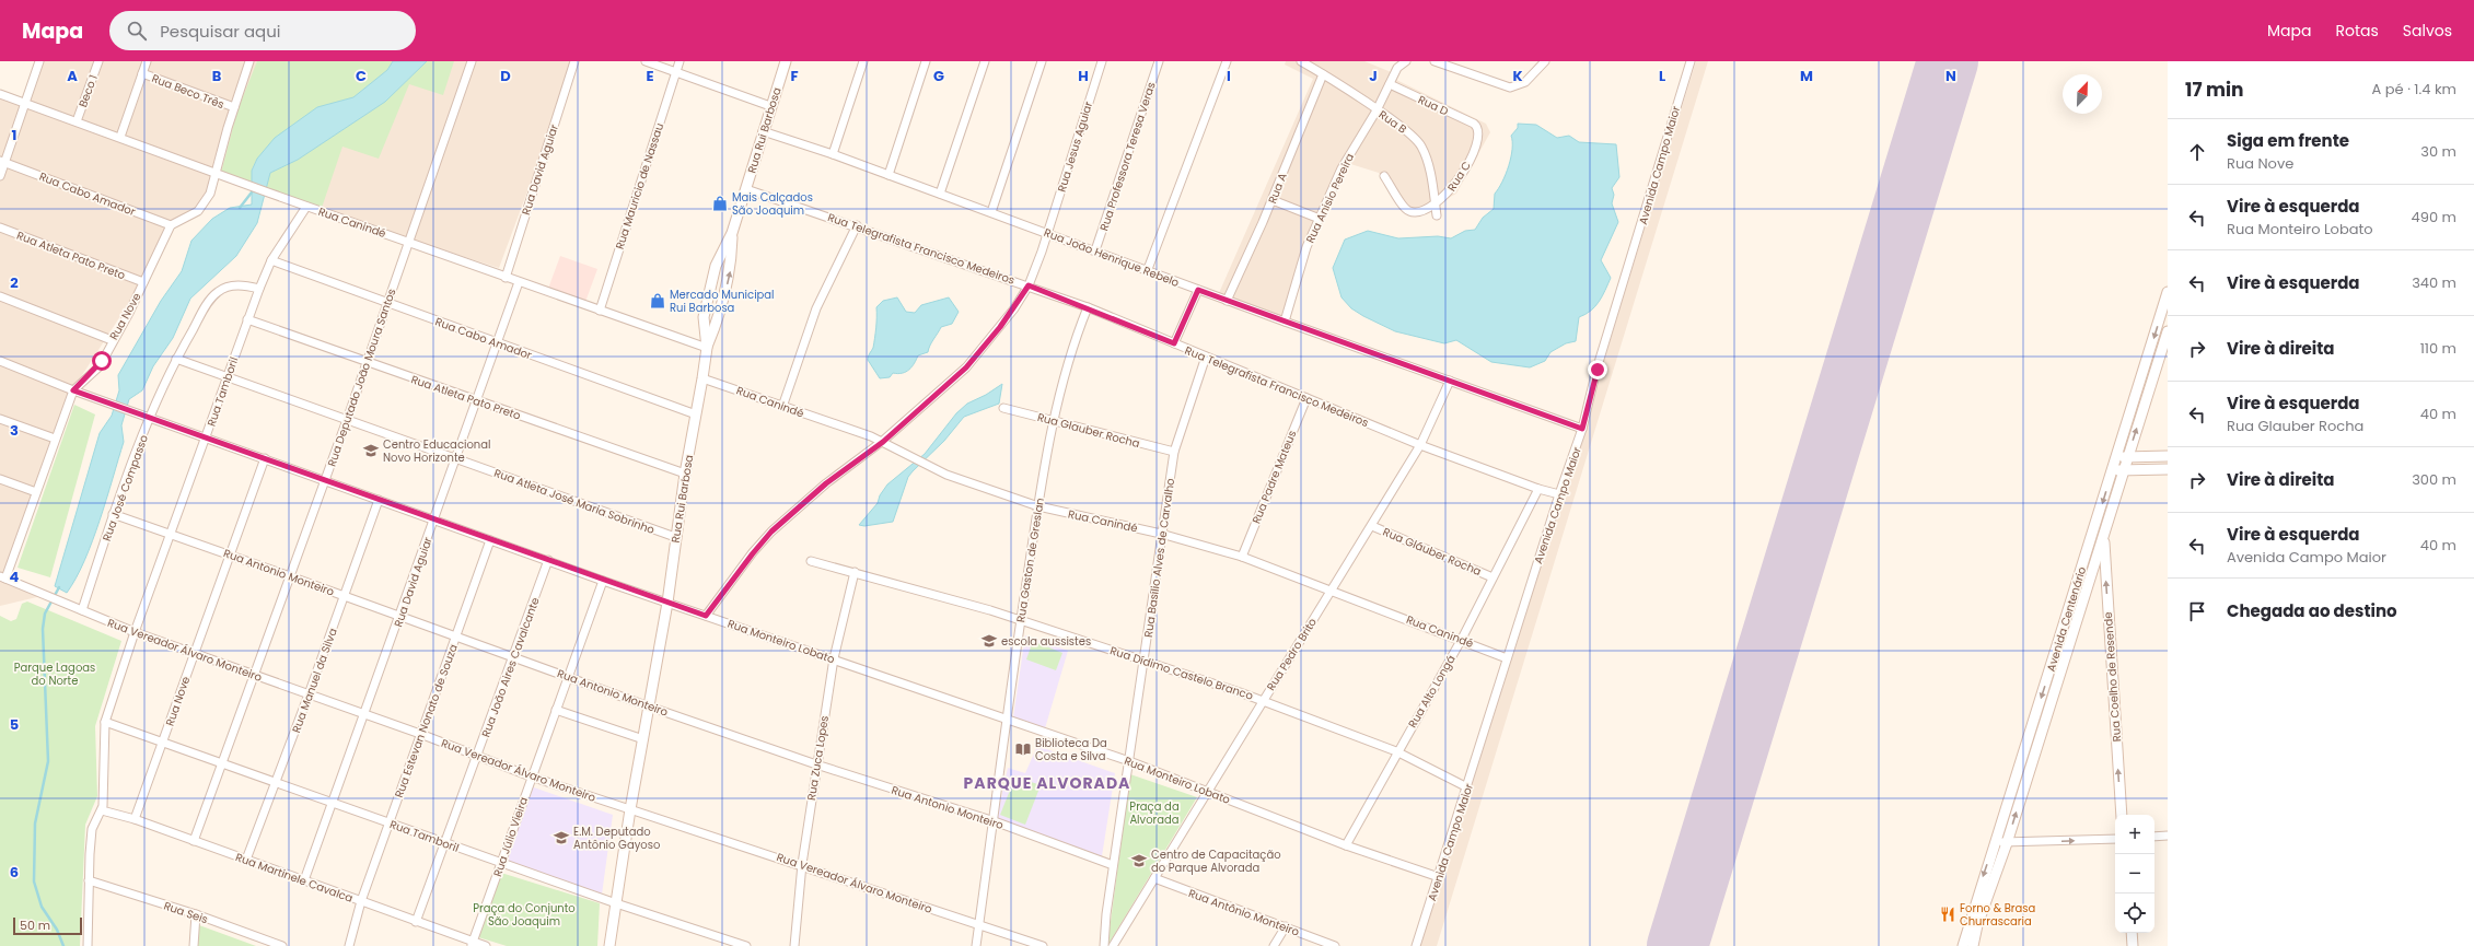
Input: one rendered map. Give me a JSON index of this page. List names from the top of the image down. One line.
{"streets":{"main road":["Rua Rui Barbosa","Avenida Centenário","Rua Coelho de Resende"],"street":["Beco 1","Rua Beco Três","Rua D","Rua B","Rua Jesus Aguiar","Rua Professora Teresa Veras","Avenida Campo Maior","Rua David Aguiar","Rua C","Rua Mauricio de Nassau","Rua A","Rua Cabo Amador","Rua Anisio Pereira","Rua Canindé","Rua Telegrafista Francisco Medeiros","Rua Atleta Pato Preto","Rua João Henrique Rebelo","Rua Nove","Rua Deputado João Moura Santos","Rua Tamboril","Rua Glauber Rocha","Rua Padre Mateus","Rua José Compasso","Rua Atleta José Maria Sobrinho","Rua Gláuber Rocha","Rua Basílio Alves de Carvalho","Rua Gaston de Greslan","Rua Antonio Monteiro","Rua Monteiro Lobato","Rua Vereador Álvaro Monteiro","Rua Pedro Brito","Rua João Aires Cavalcante","Rua Dídimo Castelo Branco","Rua Manuel da Silva","Rua Alto Longá","Rua Estevan Nonato de Souza","Rua Zuca Lopes","Rua Júlio Vieira","Rua Martinele Cavalca","Rua Seis","Rua Antônio Monteiro"]},"crossings":[["Beco 1","Rua Canindé"],["Rua D","Rua C"],["Rua D","Rua Anisio Pereira"],["Rua B","Rua C"],["Rua B","Rua A"],["Rua B","Rua Anisio Pereira"],["Rua Rui Barbosa","Rua Cabo Amador"],["Rua Rui Barbosa","Rua Canindé"],["Rua Rui Barbosa","Rua Telegrafista Francisco Medeiros"],["Rua Rui Barbosa","Rua Atleta Pato Preto"],["Rua Rui Barbosa","Rua João Henrique Rebelo"],["Rua Rui Barbosa","Rua Tamboril"],["Rua Rui Barbosa","Rua Atleta José Maria Sobrinho"],["Rua Rui Barbosa","Rua Antonio Monteiro"],["Rua Rui Barbosa","Rua Monteiro Lobato"],["Rua Rui Barbosa","Rua Vereador Álvaro Monteiro"],["Rua Jesus Aguiar","Rua Canindé"],["Rua Jesus Aguiar","Rua Telegrafista Francisco Medeiros"],["Rua Jesus Aguiar","Rua João Henrique Rebelo"],["Rua Jesus Aguiar","Rua Monteiro Lobato"],["Rua Professora Teresa Veras","Rua João Henrique Rebelo"],["Avenida Campo Maior","Rua Canindé"],["Avenida Campo Maior","Rua Telegrafista Francisco Medeiros"],["Avenida Campo Maior","Rua João Henrique Rebelo"],["Avenida Campo Maior","Rua Monteiro Lobato"],["Avenida Campo Maior","Rua Dídimo Castelo Branco"],["Rua David Aguiar","Rua Cabo Amador"],["Rua David Aguiar","Rua Canindé"],["Rua David Aguiar","Rua Atleta Pato Preto"],["Rua David Aguiar","Rua Tamboril"],["Rua David Aguiar","Rua Atleta José Maria Sobrinho"],["Rua David Aguiar","Rua Antonio Monteiro"],["Rua David Aguiar","Rua Monteiro Lobato"],["Rua David Aguiar","Rua Vereador Álvaro Monteiro"],["Rua David Aguiar","Rua Martinele Cavalca"],["Rua Mauricio de Nassau","Rua Canindé"],["Rua A","Rua João Henrique Rebelo"],["Rua Cabo Amador","Rua Nove"],["Rua Cabo Amador","Rua Deputado João Moura Santos"],["Rua Cabo Amador","Rua Tamboril"],["Rua Anisio Pereira","Rua João Henrique Rebelo"],["Rua Canindé","Rua Deputado João Moura Santos"],["Rua Canindé","Rua Tamboril"],["Rua Canindé","Rua Padre Mateus"],["Rua Canindé","Rua Basílio Alves de Carvalho"],["Rua Canindé","Rua Gaston de Greslan"],["Rua Canindé","Rua Pedro Brito"],["Rua Canindé","Rua Alto Longá"],["Rua Telegrafista Francisco Medeiros","Rua Padre Mateus"],["Rua Telegrafista Francisco Medeiros","Rua Basílio Alves de Carvalho"],["Rua Telegrafista Francisco Medeiros","Rua Gaston de Greslan"],["Rua Telegrafista Francisco Medeiros","Rua Pedro Brito"],["Rua Telegrafista Francisco Medeiros","Rua Alto Longá"],["Rua Atleta Pato Preto","Rua Nove"],["Rua Atleta Pato Preto","Rua Deputado João Moura Santos"],["Rua Atleta Pato Preto","Rua Tamboril"],["Rua João Henrique Rebelo","Rua Pedro Brito"],["Rua Nove","Rua Tamboril"],["Rua Nove","Rua Antonio Monteiro"],["Rua Nove","Rua Monteiro Lobato"],["Rua Nove","Rua Vereador Álvaro Monteiro"],["Rua Nove","Rua Martinele Cavalca"],["Rua Deputado João Moura Santos","Rua Tamboril"],["Rua Deputado João Moura Santos","Rua Atleta José Maria Sobrinho"],["Rua Deputado João Moura Santos","Rua Antonio Monteiro"],["Rua Deputado João Moura Santos","Rua Monteiro Lobato"],["Rua Deputado João Moura Santos","Rua Vereador Álvaro Monteiro"],["Rua Deputado João Moura Santos","Rua Martinele Cavalca"],["Rua Tamboril","Rua José Compasso"],["Rua Tamboril","Rua Atleta José Maria Sobrinho"],["Rua Tamboril","Rua Antonio Monteiro"],["Rua Tamboril","Rua Monteiro Lobato"],["Rua Tamboril","Rua Vereador Álvaro Monteiro"],["Rua Tamboril","Rua João Aires Cavalcante"],["Rua Tamboril","Rua Manuel da Silva"],["Rua Tamboril","Rua Estevan Nonato de Souza"],["Rua Tamboril","Rua Júlio Vieira"],["Rua Glauber Rocha","Rua Basílio Alves de Carvalho"],["Rua Glauber Rocha","Rua Gaston de Greslan"],["Rua José Compasso","Rua Atleta José Maria Sobrinho"],["Rua José Compasso","Rua Antonio Monteiro"],["Rua José Compasso","Rua Monteiro Lobato"],["Rua José Compasso","Rua Vereador Álvaro Monteiro"],["Rua Gláuber Rocha","Rua Pedro Brito"],["Rua Gláuber Rocha","Rua Alto Longá"],["Rua Basílio Alves de Carvalho","Rua Antonio Monteiro"],["Rua Basílio Alves de Carvalho","Rua Monteiro Lobato"],["Rua Basílio Alves de Carvalho","Rua Dídimo Castelo Branco"],["Rua Gaston de Greslan","Rua Antonio Monteiro"],["Rua Gaston de Greslan","Rua Monteiro Lobato"],["Rua Gaston de Greslan","Rua Vereador Álvaro Monteiro"],["Rua Gaston de Greslan","Rua Dídimo Castelo Branco"],["Rua Antonio Monteiro","Rua João Aires Cavalcante"],["Rua Antonio Monteiro","Rua Manuel da Silva"],["Rua Antonio Monteiro","Rua Estevan Nonato de Souza"],["Rua Antonio Monteiro","Rua Zuca Lopes"],["Rua Antonio Monteiro","Rua Júlio Vieira"],["Avenida Centenário","Rua Coelho de Resende"],["Rua Monteiro Lobato","Rua Pedro Brito"],["Rua Monteiro Lobato","Rua João Aires Cavalcante"],["Rua Monteiro Lobato","Rua Manuel da Silva"],["Rua Monteiro Lobato","Rua Alto Longá"],["Rua Monteiro Lobato","Rua Estevan Nonato de Souza"],["Rua Monteiro Lobato","Rua Zuca Lopes"],["Rua Monteiro Lobato","Rua Júlio Vieira"],["Rua Vereador Álvaro Monteiro","Rua João Aires Cavalcante"],["Rua Vereador Álvaro Monteiro","Rua Manuel da Silva"],["Rua Vereador Álvaro Monteiro","Rua Estevan Nonato de Souza"],["Rua Vereador Álvaro Monteiro","Rua Zuca Lopes"],["Rua Vereador Álvaro Monteiro","Rua Júlio Vieira"],["Rua Pedro Brito","Rua Dídimo Castelo Branco"],["Rua Pedro Brito","Rua Antônio Monteiro"],["Rua João Aires Cavalcante","Rua Martinele Cavalca"],["Rua Dídimo Castelo Branco","Rua Alto Longá"],["Rua Dídimo Castelo Branco","Rua Zuca Lopes"],["Rua Manuel da Silva","Rua Martinele Cavalca"],["Rua Estevan Nonato de Souza","Rua Martinele Cavalca"],["Rua Júlio Vieira","Rua Martinele Cavalca"]],"one_way":["Rua Coelho de Resende"],"districts":["PARQUE ALVORADA"],"parks":["Parque Lagoas do Norte","Praça da Alvorada","Praça do Conjunto São Joaquim"],"places":{"shop":["Mais Calçados São Joaquim","Mercado Municipal Rui Barbosa"],"school or university":["Centro Educacional Novo Horizonte","escola aussistes","E.M. Deputado Antônio Gayoso","Centro de Capacitação do Parque Alvorada"],"library":["Biblioteca Da Costa e Silva"],"restaurant":["Forno & Brasa Churrascaria"]},"scale_bar":"50 m","north":"top right","page":{"header":"Mapa","search":"Pesquisar aqui","nav":["Mapa","Rotas","Salvos"],"heading":["17 min","A pé · 1.4 km"],"list":[["Siga em frente","Rua Nove","30 m"],["Vire à esquerda","Rua Monteiro Lobato","490 m"],["Vire à esquerda","340 m"],["Vire à direita","110 m"],["Vire à esquerda","Rua Glauber Rocha","40 m"],["Vire à direita","300 m"],["Vire à esquerda","Avenida Campo Maior","40 m"],"Chegada ao destino"],"map_buttons":["+","−"],"scale":"50 m"},"grid":{"columns":["A","B","C","D","E","F","G","H","I","J","K","L","M","N"],"rows":["1","2","3","4","5","6"]}}
